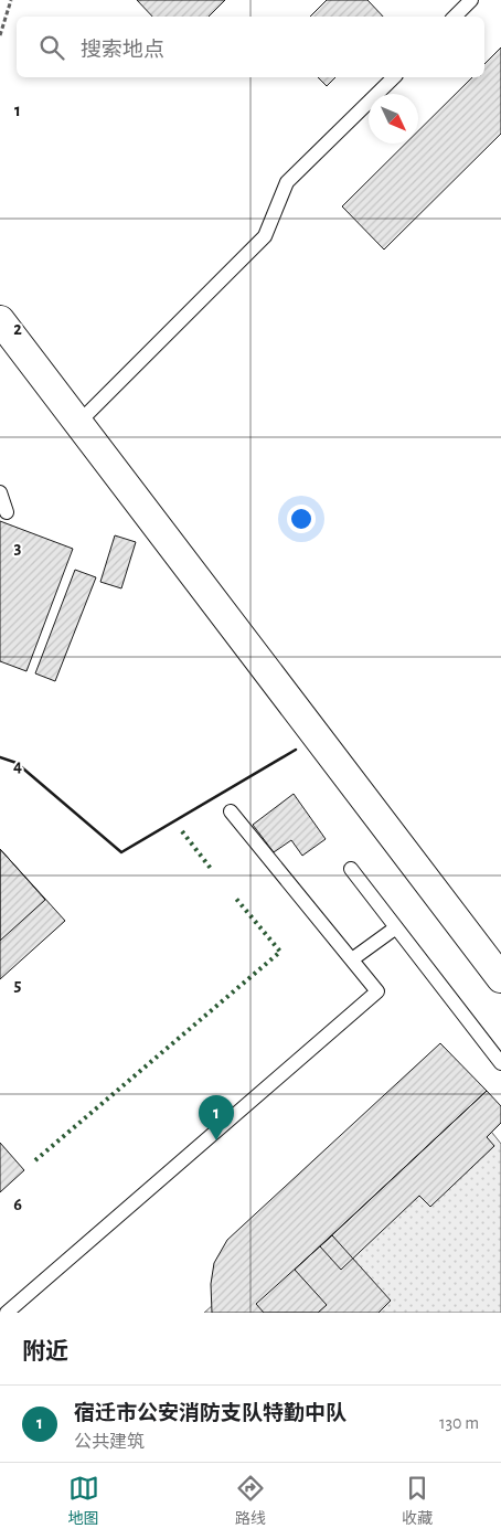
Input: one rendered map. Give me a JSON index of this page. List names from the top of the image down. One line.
{"north":"bottom right","page":{"search":"搜索地点","pins":"1","heading":"附近","list":[{"mark":"1","name":"宿迁市公安消防支队特勤中队","note":"公共建筑","value":"130 m"}],"nav":["地图","路线","收藏"]},"grid":{"rows":["1","2","3","4","5","6"]}}
